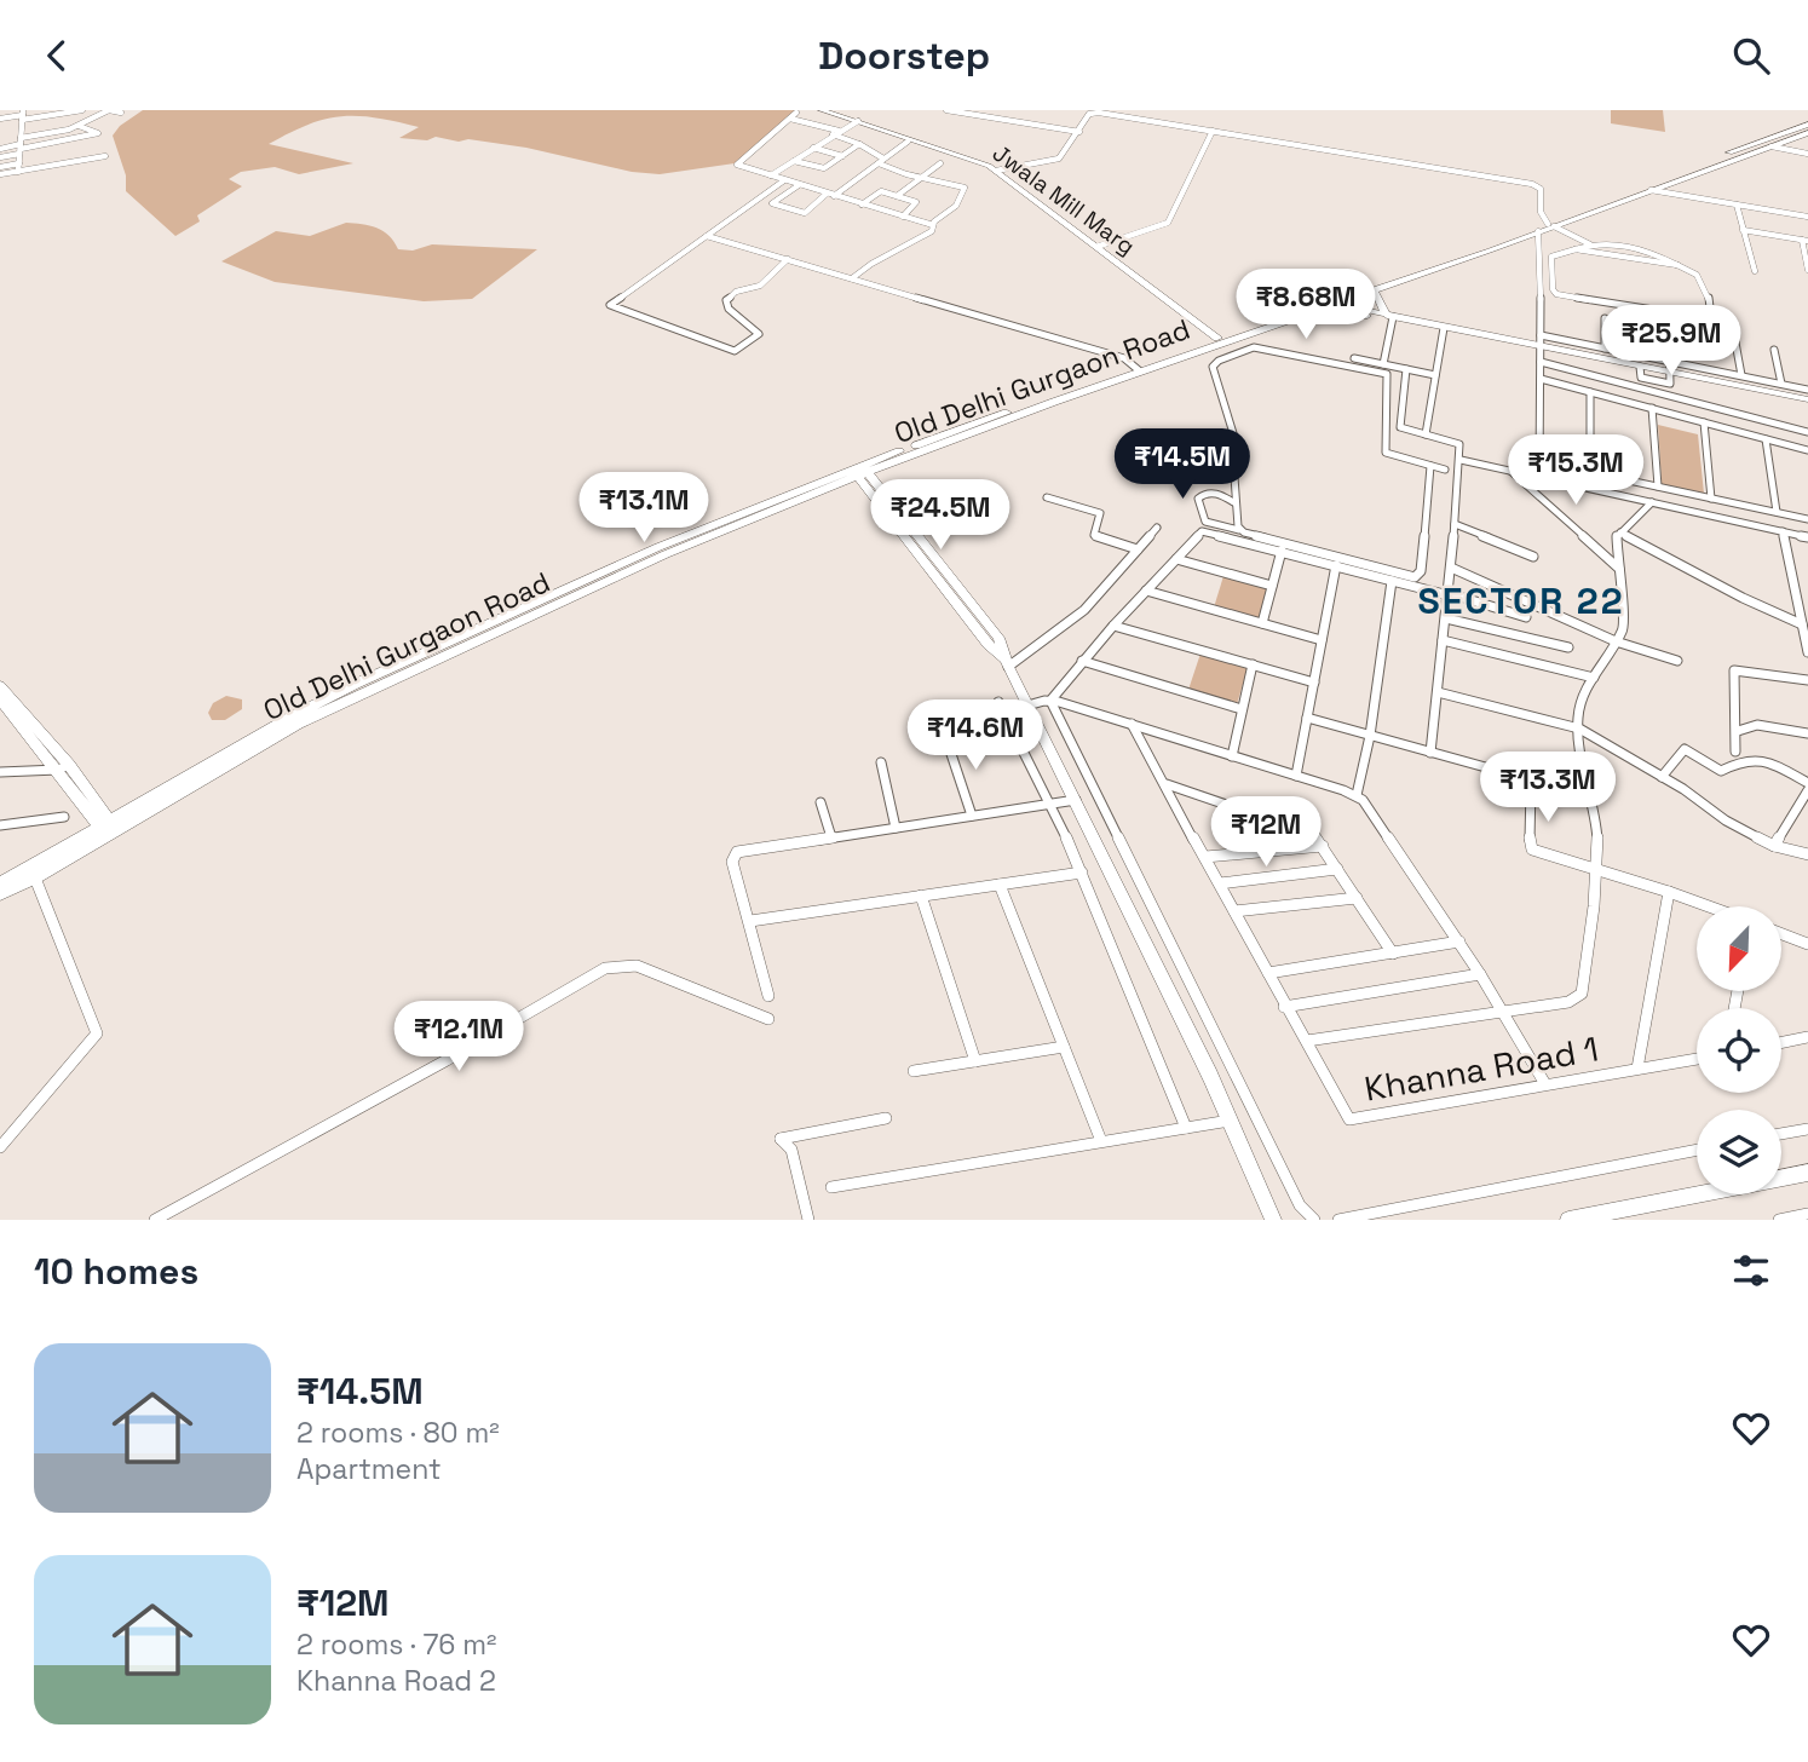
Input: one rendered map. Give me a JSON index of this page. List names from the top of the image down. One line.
{"streets":{"main road":["Jwala Mill Marg","Old Delhi Gurgaon Road"],"street":["Khanna Road 1"]},"crossings":[["Jwala Mill Marg","Old Delhi Gurgaon Road"]],"districts":["SECTOR 22"],"north":"bottom left","page":{"header":"Doorstep","price":["₹8.68M","₹25.9M","₹14.5M","₹15.3M","₹13.1M","₹24.5M","₹14.6M","₹13.3M","₹12M","₹12.1M"],"heading":"10 homes","list":[{"name":"₹14.5M","note":"2 rooms · 80 m² · Apartment"},{"name":"₹12M","note":"2 rooms · 76 m² · Khanna Road 2"}]}}
